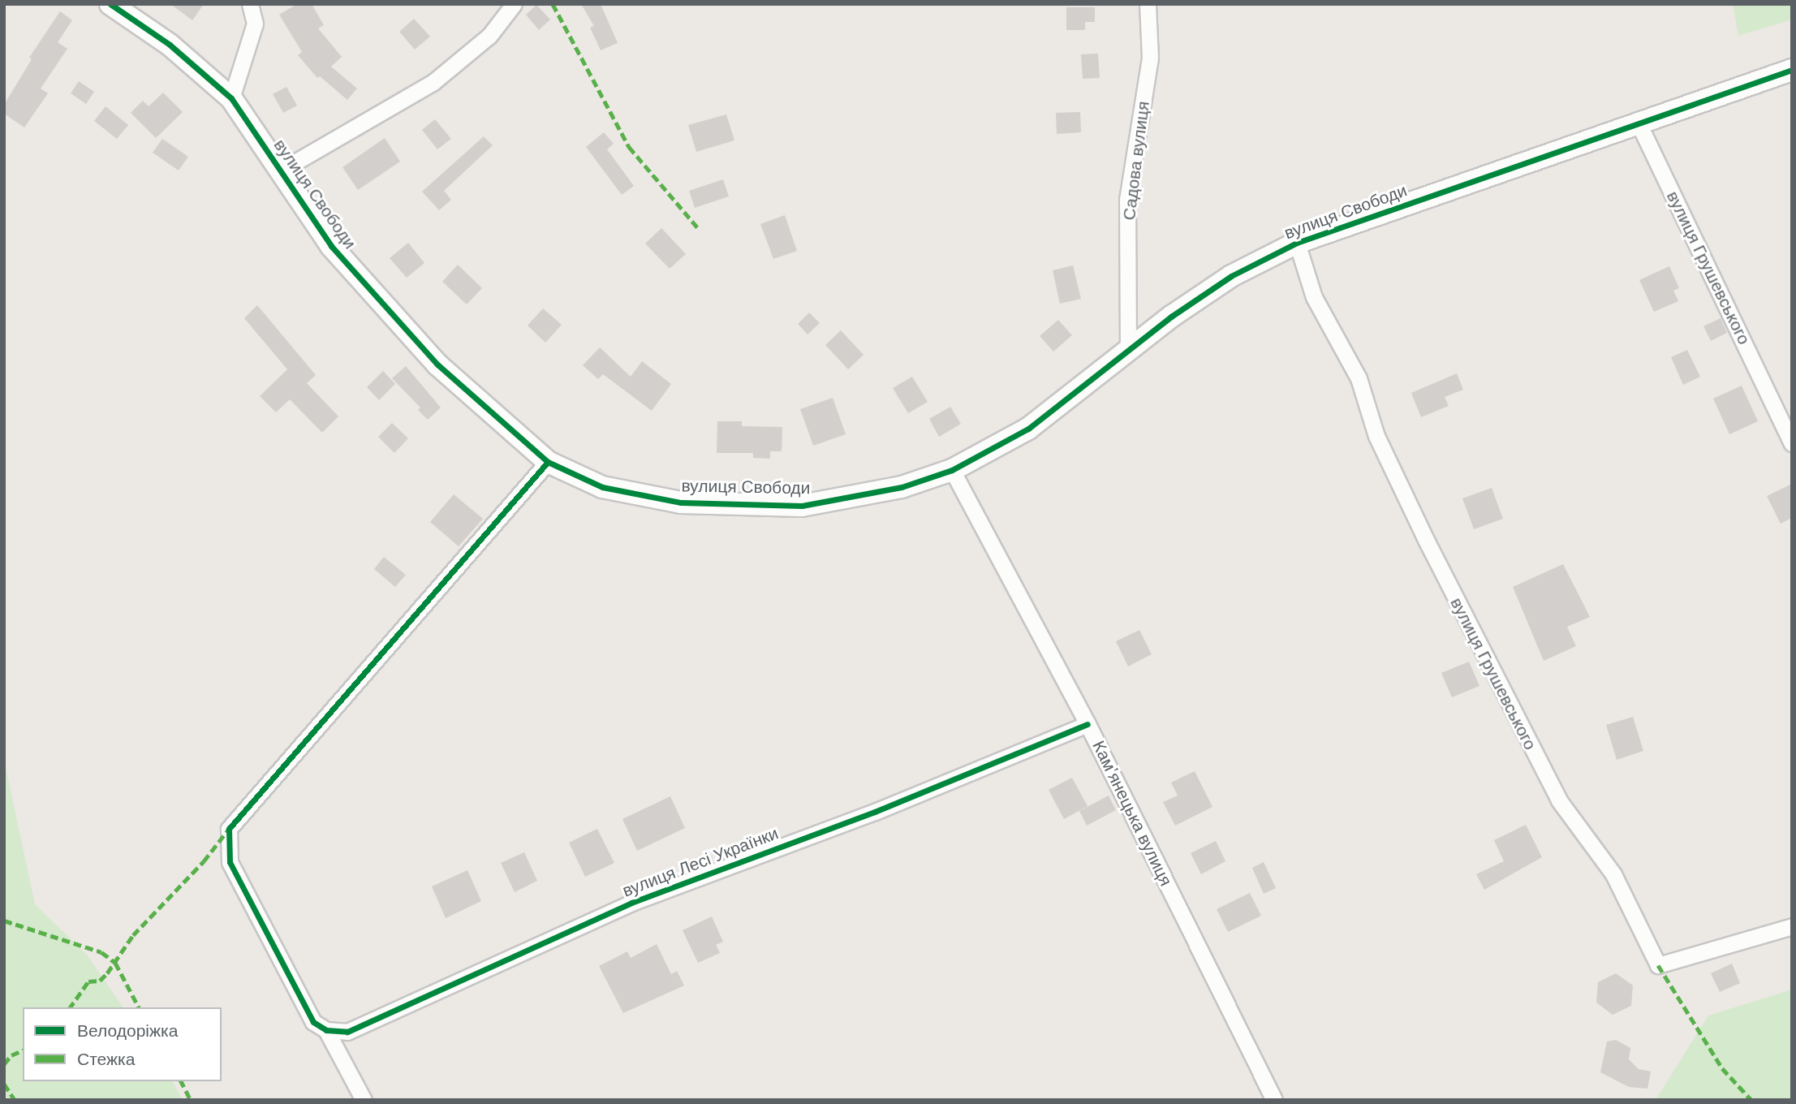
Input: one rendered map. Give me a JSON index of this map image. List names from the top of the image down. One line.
{"streets":{"street":["Садова вулиця","вулиця Свободи","вулиця Грушевського","Камʼянецька вулиця","вулиця Лесі Українки"]},"crossings":[["Садова вулиця","вулиця Свободи"],["вулиця Свободи","вулиця Грушевського"],["вулиця Свободи","Камʼянецька вулиця"],["Камʼянецька вулиця","вулиця Лесі Українки"]],"legend":["Велодоріжка","Стежка"]}
